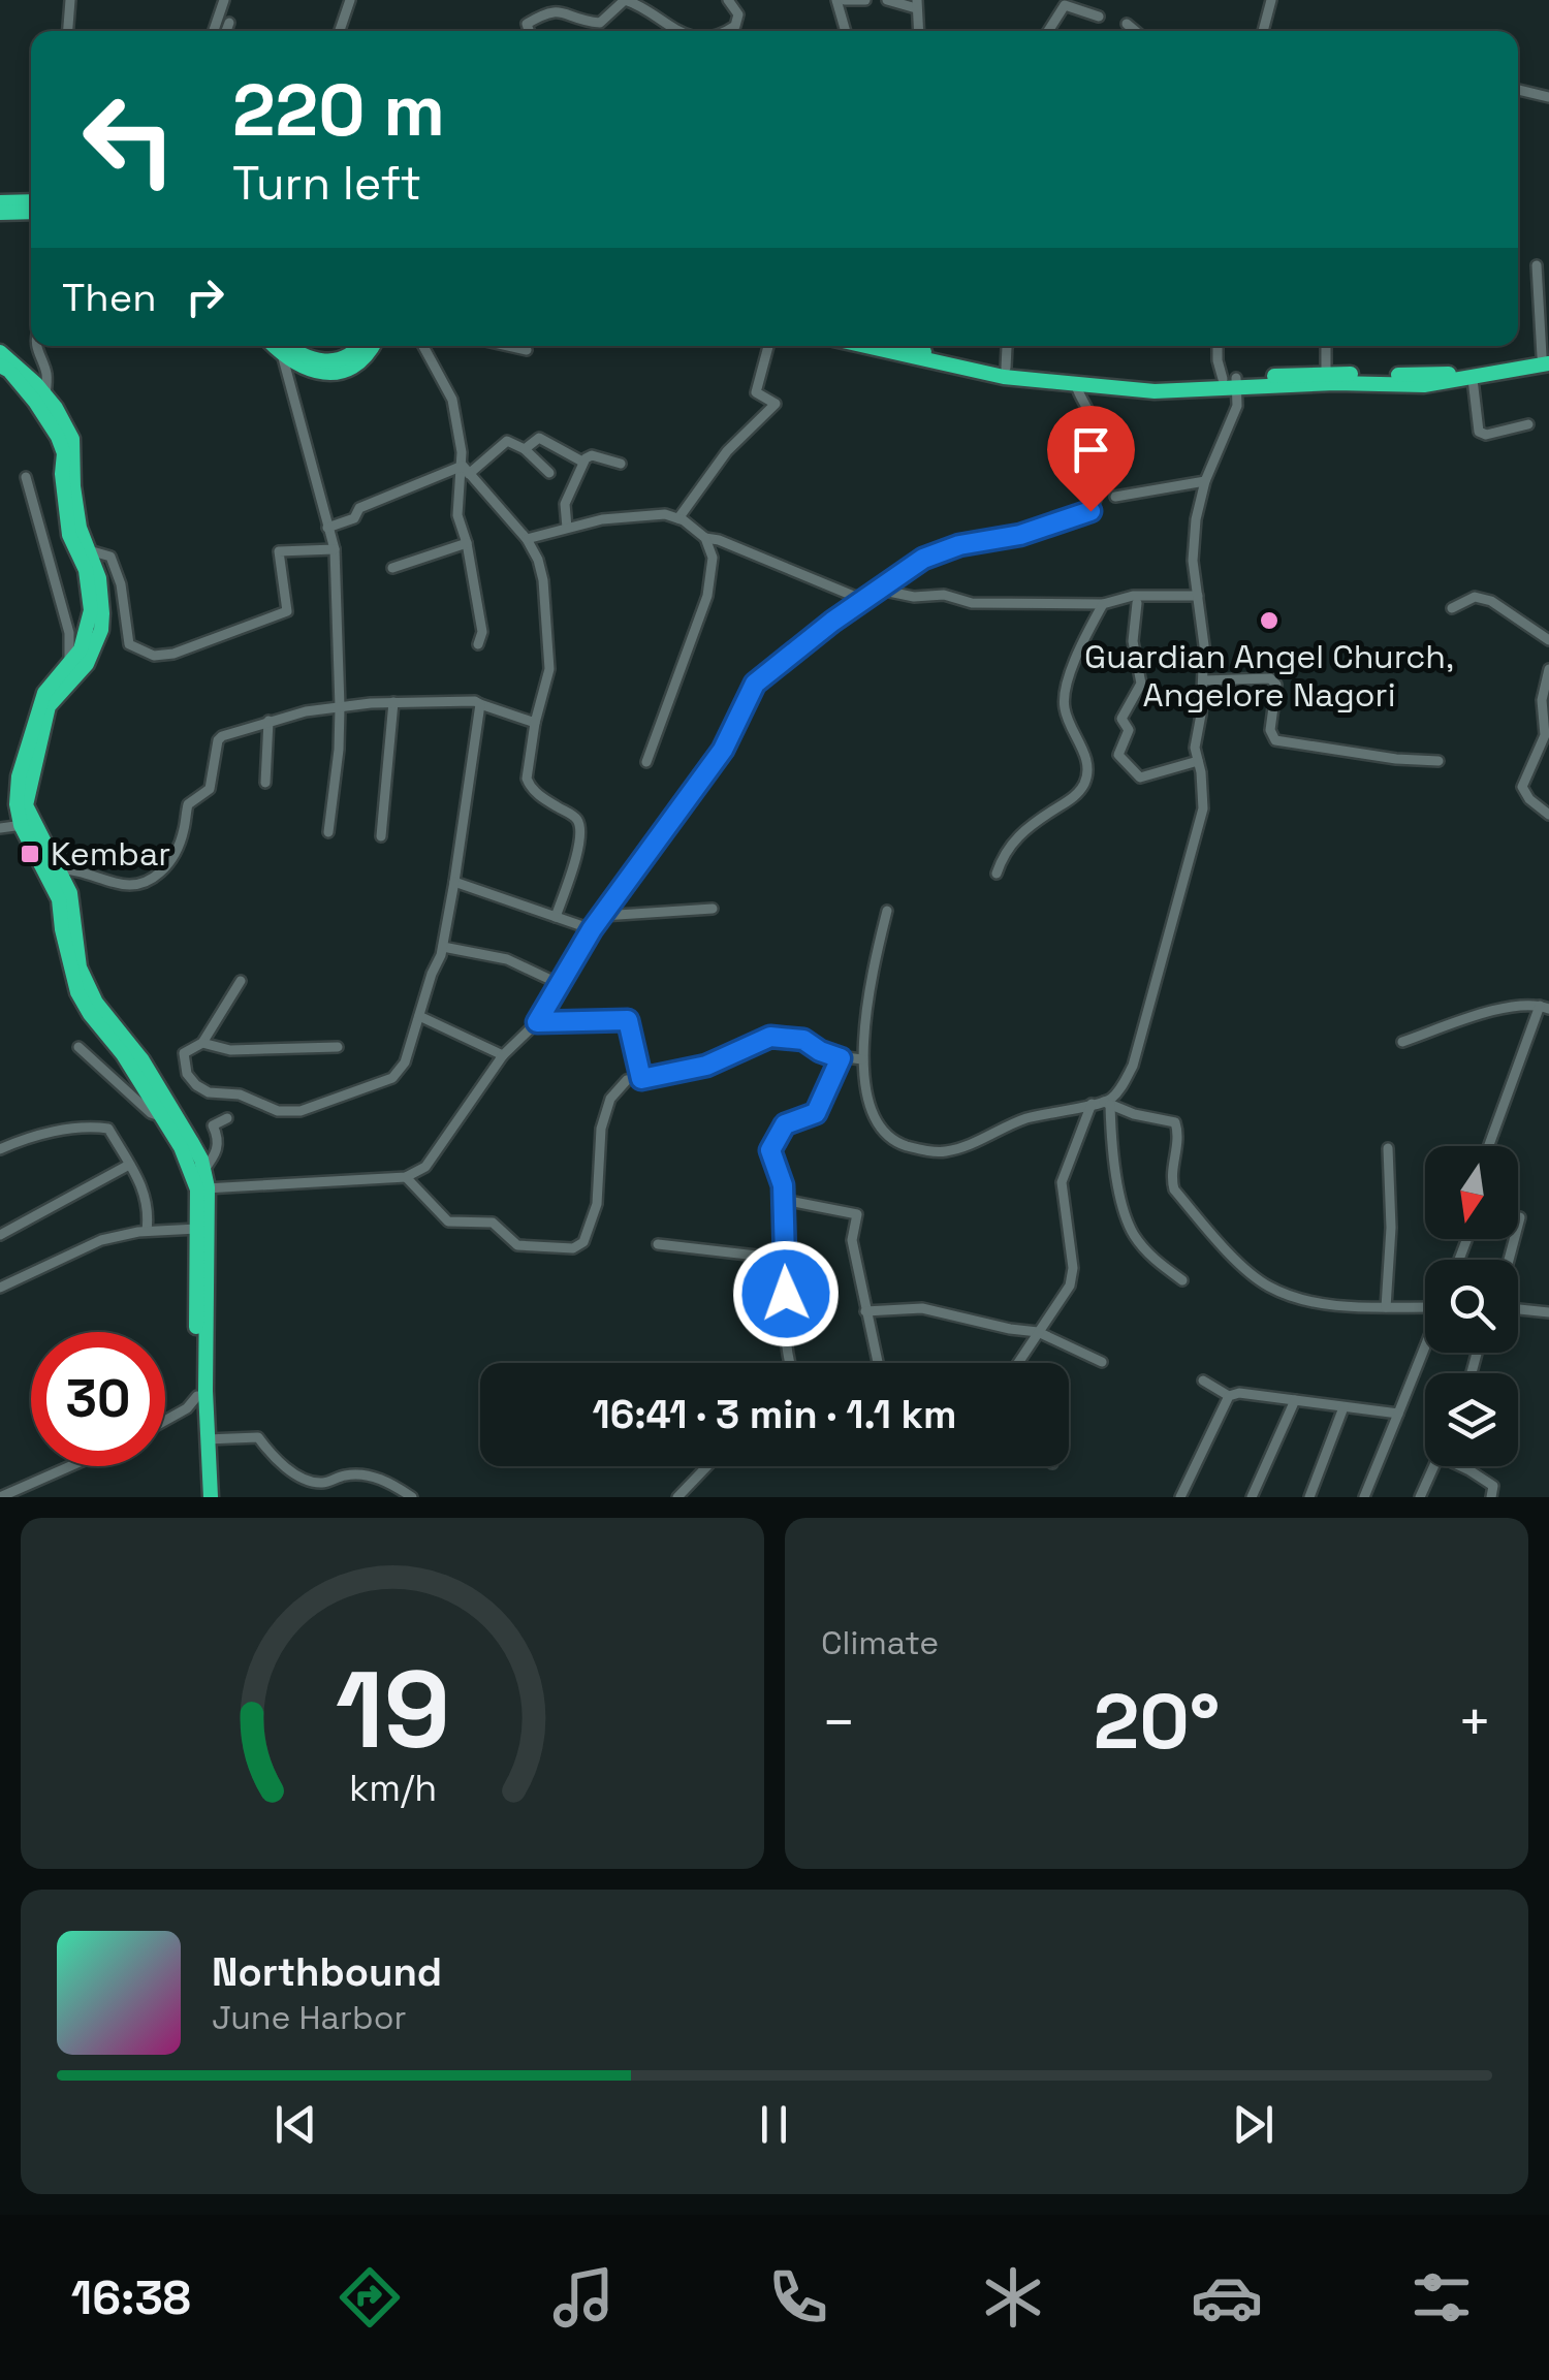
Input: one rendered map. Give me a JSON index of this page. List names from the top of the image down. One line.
{"places":{"other":["Guardian Angel Church, Angelore Nagori"],"transit":["Kembar"]},"north":"bottom","page":{"turn":["220 m","Turn left"],"then":"Then","limit":"30","trip":"16:41 · 3 min · 1.1 km","tile":"Climate","heat":["−","20°","+"],"song":["Northbound","June Harbor"],"tabs":"16:38","gauge":["19","km/h"]}}
